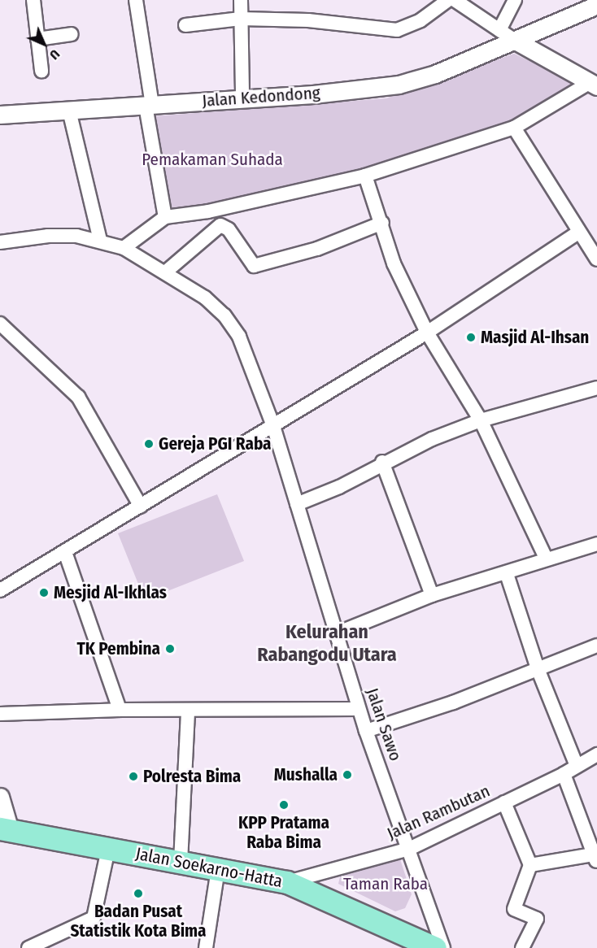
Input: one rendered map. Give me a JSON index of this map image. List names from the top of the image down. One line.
{"streets":{"highway":["Jalan Soekarno-Hatta"],"street":["Jalan Kedondong","Jalan Sawo","Jalan Rambutan"]},"crossings":[["Jalan Sawo","Jalan Rambutan"],["Jalan Rambutan","Jalan Soekarno-Hatta"]],"districts":["Kelurahan Rabangodu Utara"],"parks":["Pemakaman Suhada","Taman Raba"],"places":["Masjid Al-Ihsan","Gereja PGI Raba","Mesjid Al-Ikhlas","TK Pembina","Mushalla","Polresta Bima","KPP Pratama Raba Bima","Badan Pusat Statistik Kota Bima"],"north":"bottom right"}
